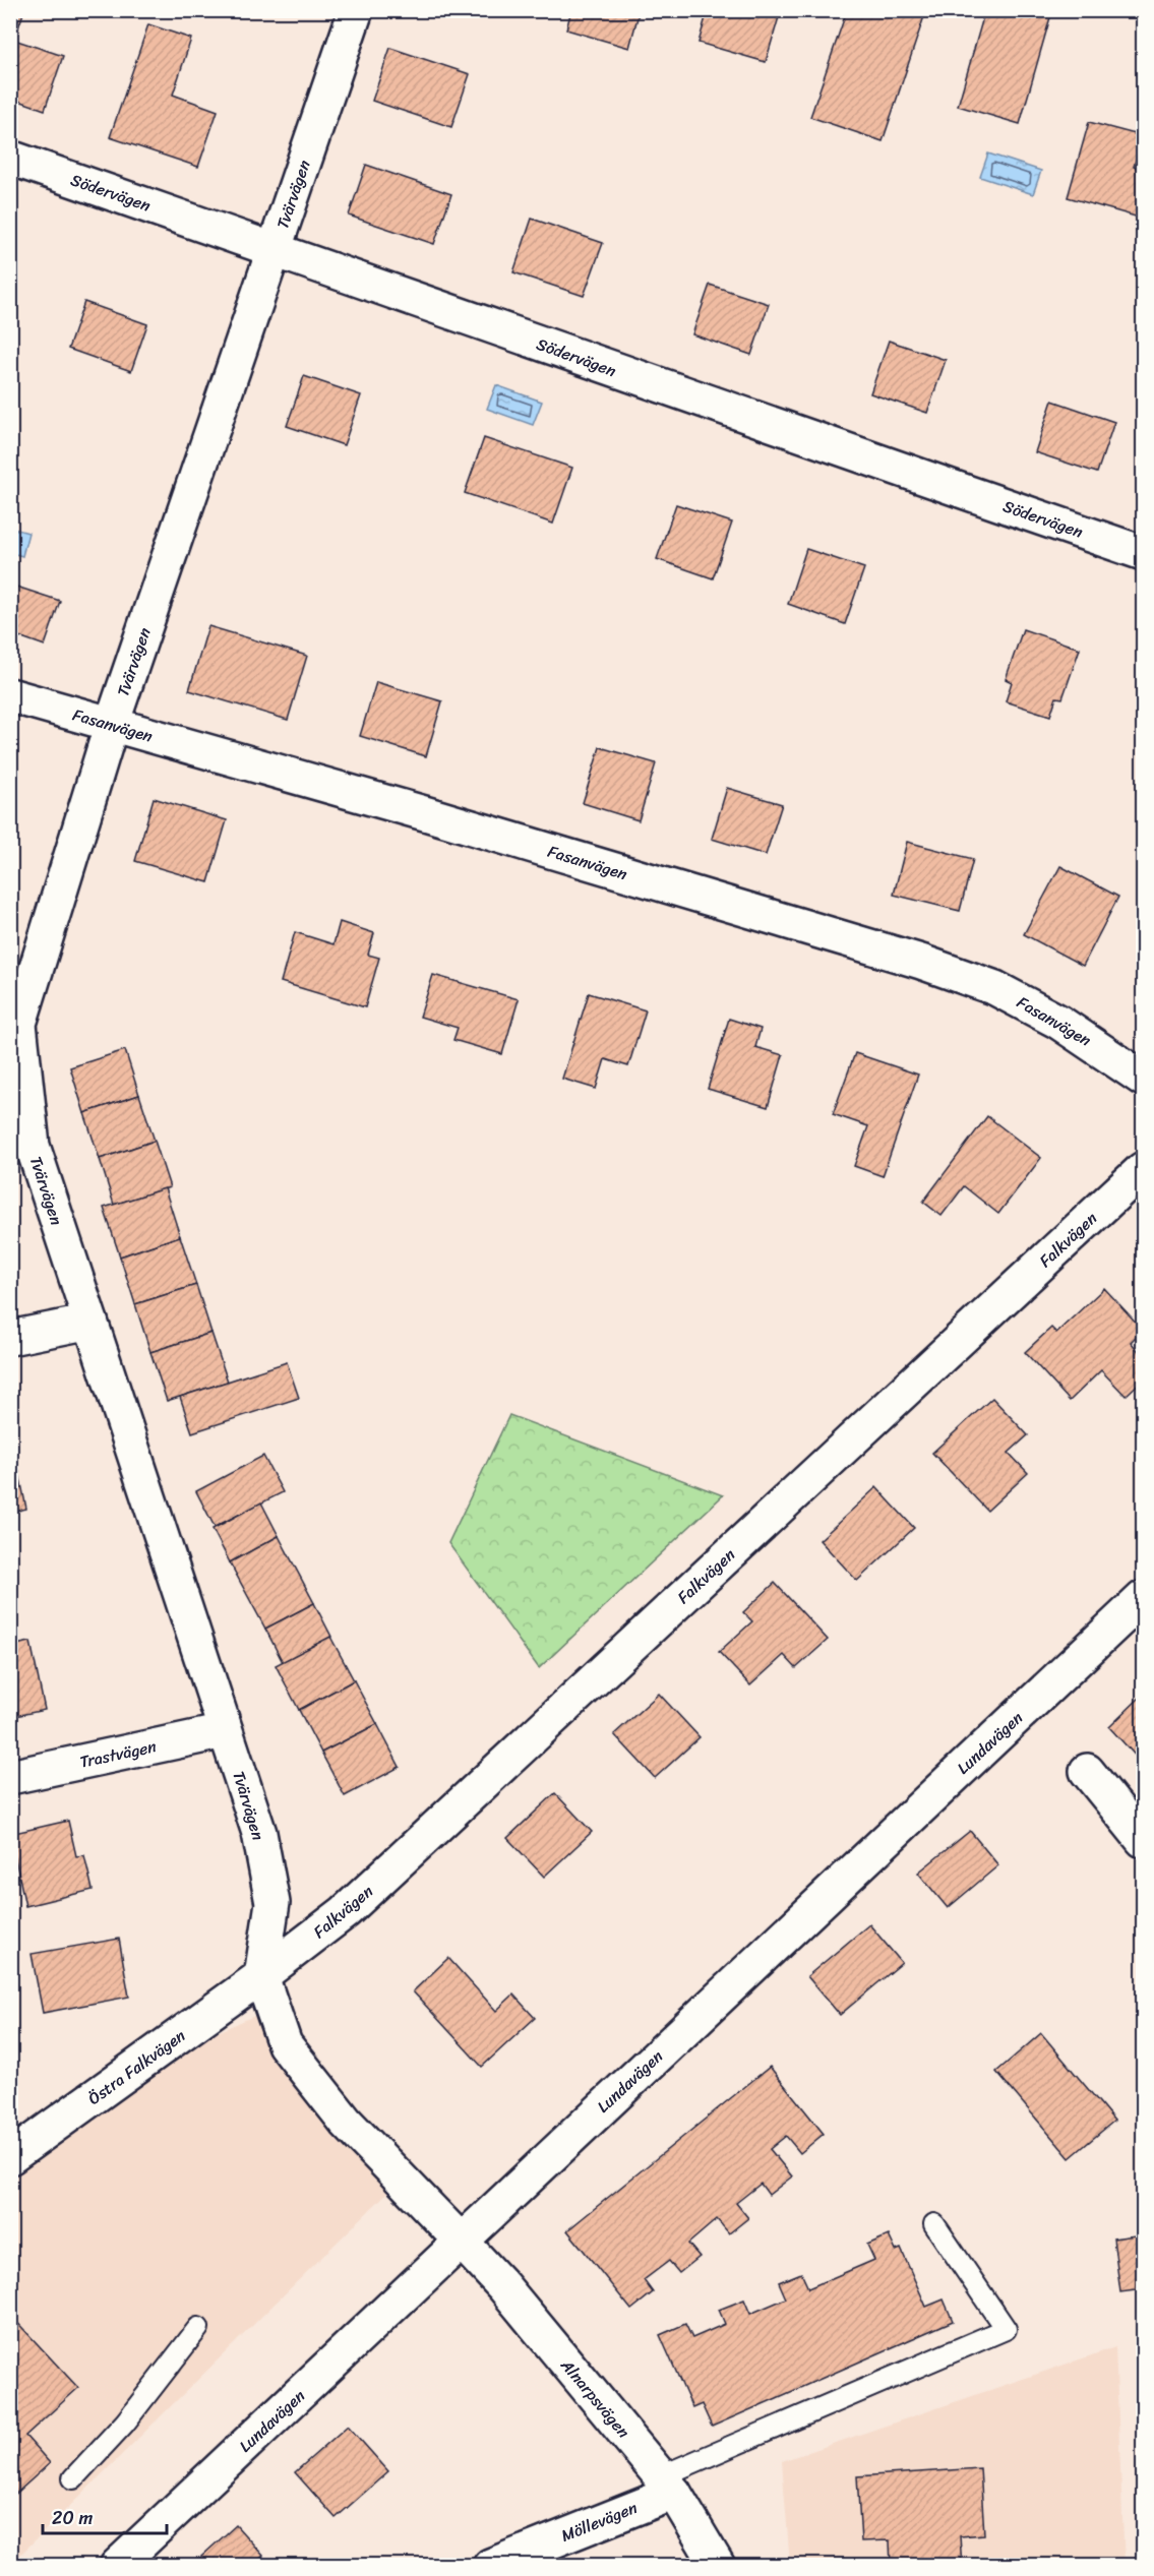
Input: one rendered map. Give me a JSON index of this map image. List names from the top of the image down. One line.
{"streets":{"street":["Södervägen","Tvärvägen","Fasanvägen","Falkvägen","Lundavägen","Trastvägen","Östra Falkvägen","Alnarpsvägen","Möllevägen"]},"crossings":[["Södervägen","Tvärvägen"],["Tvärvägen","Fasanvägen"],["Tvärvägen","Falkvägen"],["Tvärvägen","Lundavägen"],["Tvärvägen","Trastvägen"],["Tvärvägen","Östra Falkvägen"],["Tvärvägen","Alnarpsvägen"],["Falkvägen","Östra Falkvägen"],["Lundavägen","Alnarpsvägen"],["Alnarpsvägen","Möllevägen"]],"scale_bar":"20 m"}
